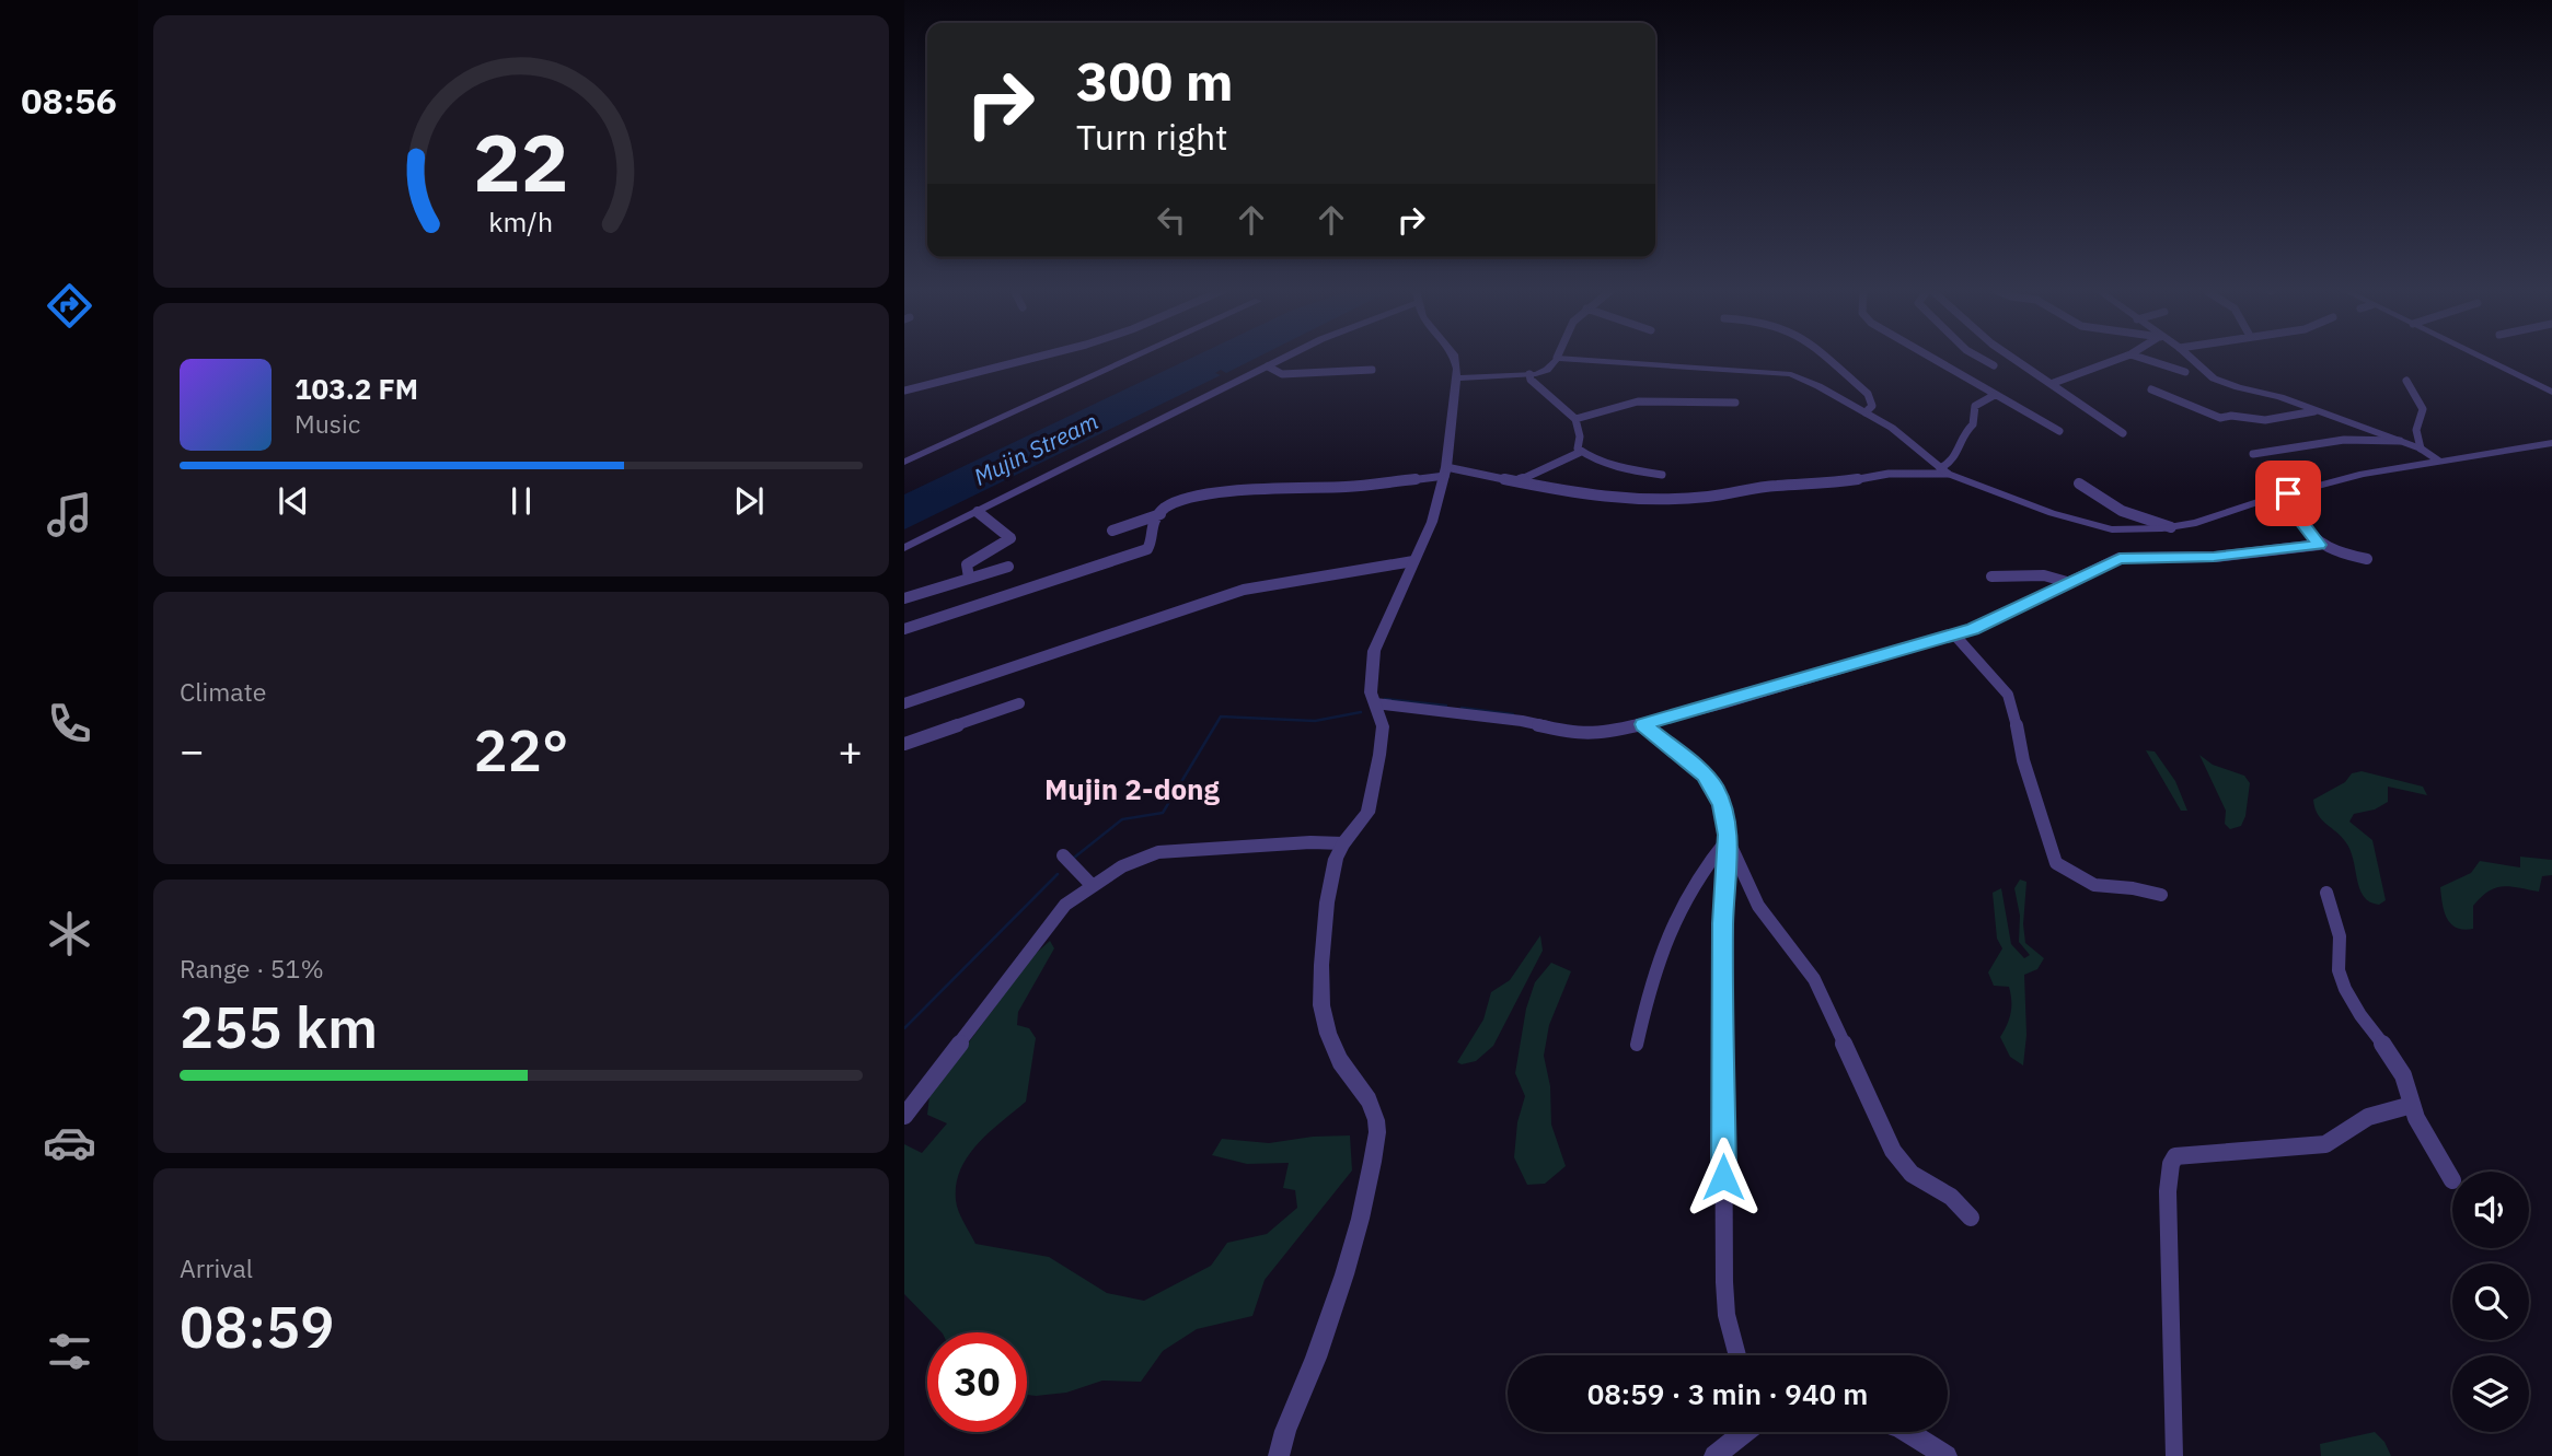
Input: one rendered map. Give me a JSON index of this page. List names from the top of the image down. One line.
{"districts":["Mujin 2-dong"],"water":["Mujin Stream"],"page":{"tabs":"08:56","turn":["300 m","Turn right"],"song":["103.2 FM","Music"],"tile":["Climate",["Range · 51%","255 km"],["Arrival","08:59"]],"heat":["−","22°","+"],"limit":"30","trip":"08:59 · 3 min · 940 m","gauge":["22","km/h"]}}
